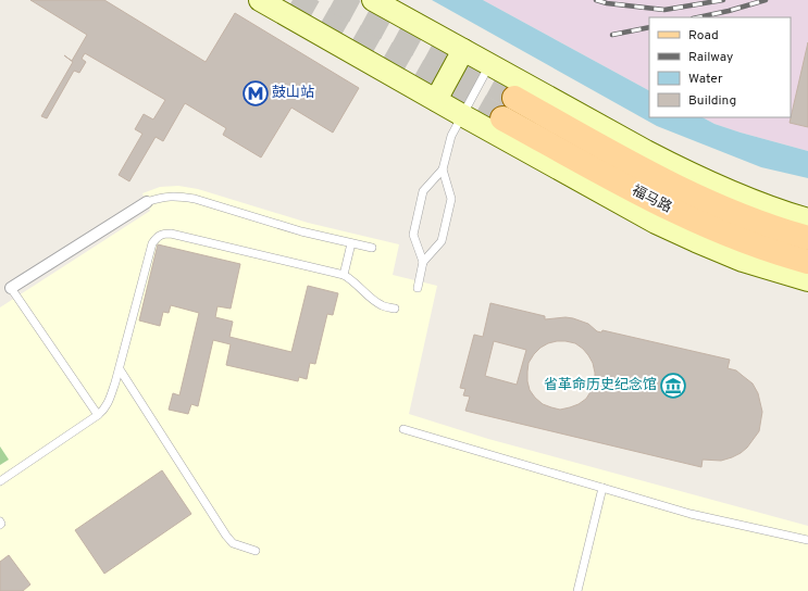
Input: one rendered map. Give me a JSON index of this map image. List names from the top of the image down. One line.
{"streets":{"main road":["福马路"]},"places":{"metro station":["鼓山站"],"museum":["省革命历史纪念馆"]},"legend":["Road","Railway","Water","Building"]}
